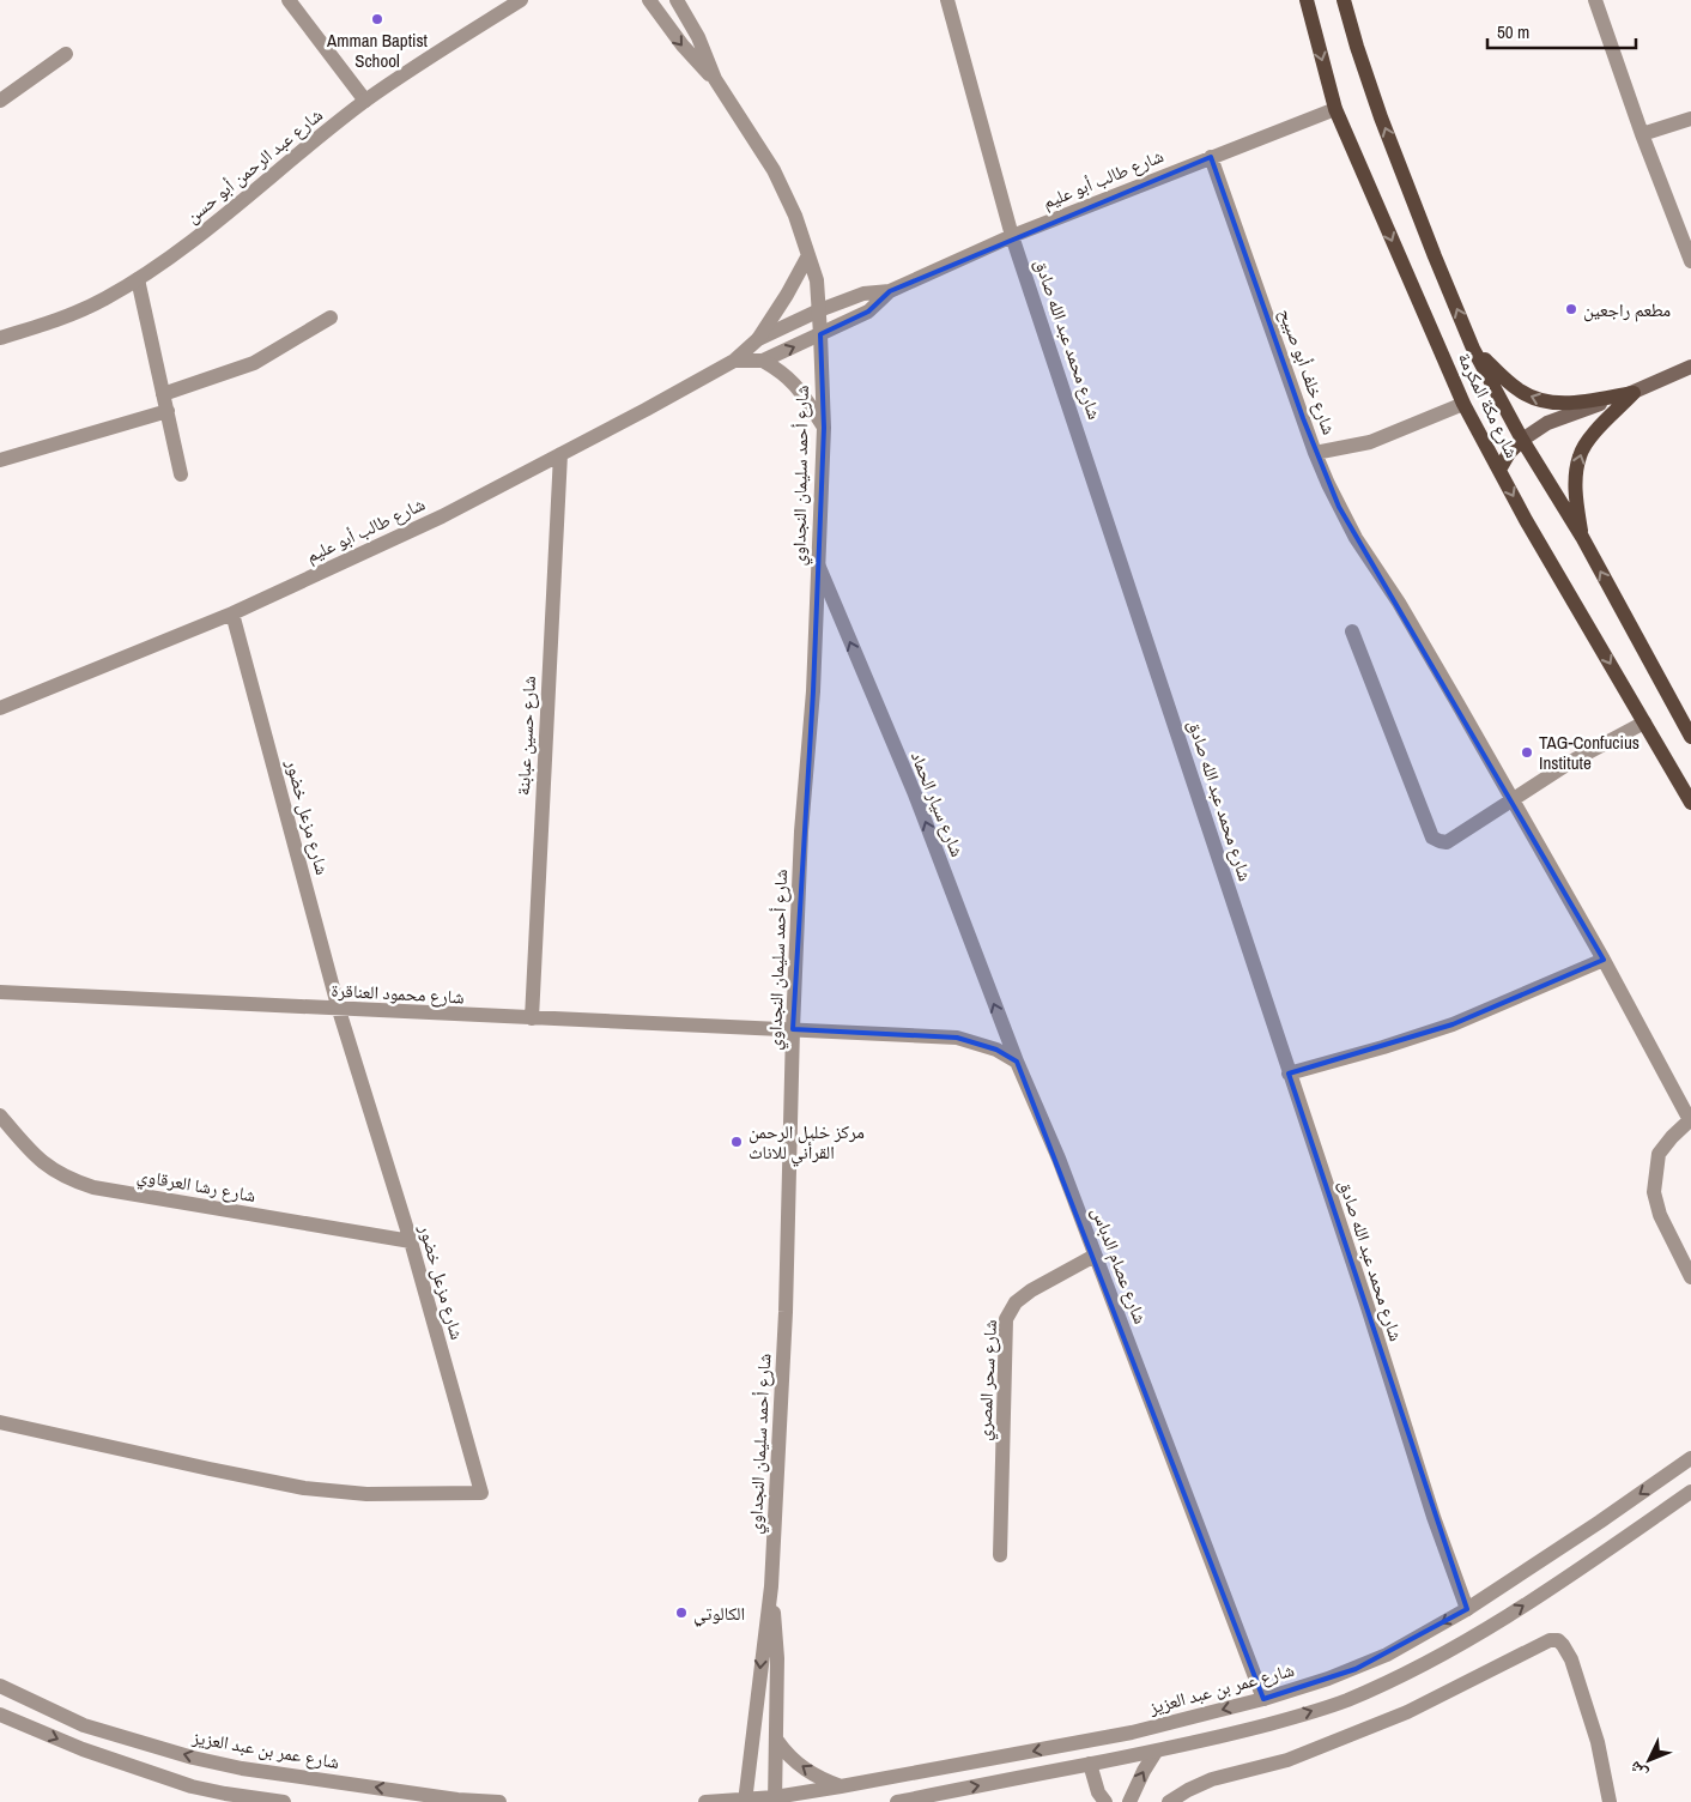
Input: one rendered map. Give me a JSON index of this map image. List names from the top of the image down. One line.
{"streets":{"main road":["شارع مكة المكرمة"],"street":["شارع عبد الرحمن أبو حسن","شارع طالب أبو عليم","شارع محمد عبد الله صادق","شارع خلف أبو صبيح","شارع أحمد سليمان النجداوي","شارع حسين عبابنة","شارع سيار الحماد","شارع مزعل خضور","شارع محمود العناقرة","شارع رشا العرقاوي","شارع عصام الدباس","شارع سحر المصري","شارع عمر بن عبد العزيز"]},"crossings":[["شارع طالب أبو عليم","شارع محمد عبد الله صادق"],["شارع طالب أبو عليم","شارع خلف أبو صبيح"],["شارع طالب أبو عليم","شارع مكة المكرمة"],["شارع طالب أبو عليم","شارع أحمد سليمان النجداوي"],["شارع طالب أبو عليم","شارع حسين عبابنة"],["شارع طالب أبو عليم","شارع مزعل خضور"],["شارع محمد عبد الله صادق","شارع عمر بن عبد العزيز"],["شارع خلف أبو صبيح","شارع مكة المكرمة"],["شارع أحمد سليمان النجداوي","شارع سيار الحماد"],["شارع أحمد سليمان النجداوي","شارع محمود العناقرة"],["شارع أحمد سليمان النجداوي","شارع عمر بن عبد العزيز"],["شارع حسين عبابنة","شارع محمود العناقرة"],["شارع سيار الحماد","شارع عصام الدباس"],["شارع مزعل خضور","شارع محمود العناقرة"],["شارع مزعل خضور","شارع رشا العرقاوي"],["شارع عصام الدباس","شارع سحر المصري"],["شارع عصام الدباس","شارع عمر بن عبد العزيز"]],"one_way":["شارع سيار الحماد"],"places":["Amman Baptist School","مطعم راجعين","TAG-Confucius Institute","مركز خليل الرحمن القرأني للاناث","الكالوتي"],"scale_bar":"50 m","north":"bottom left"}
